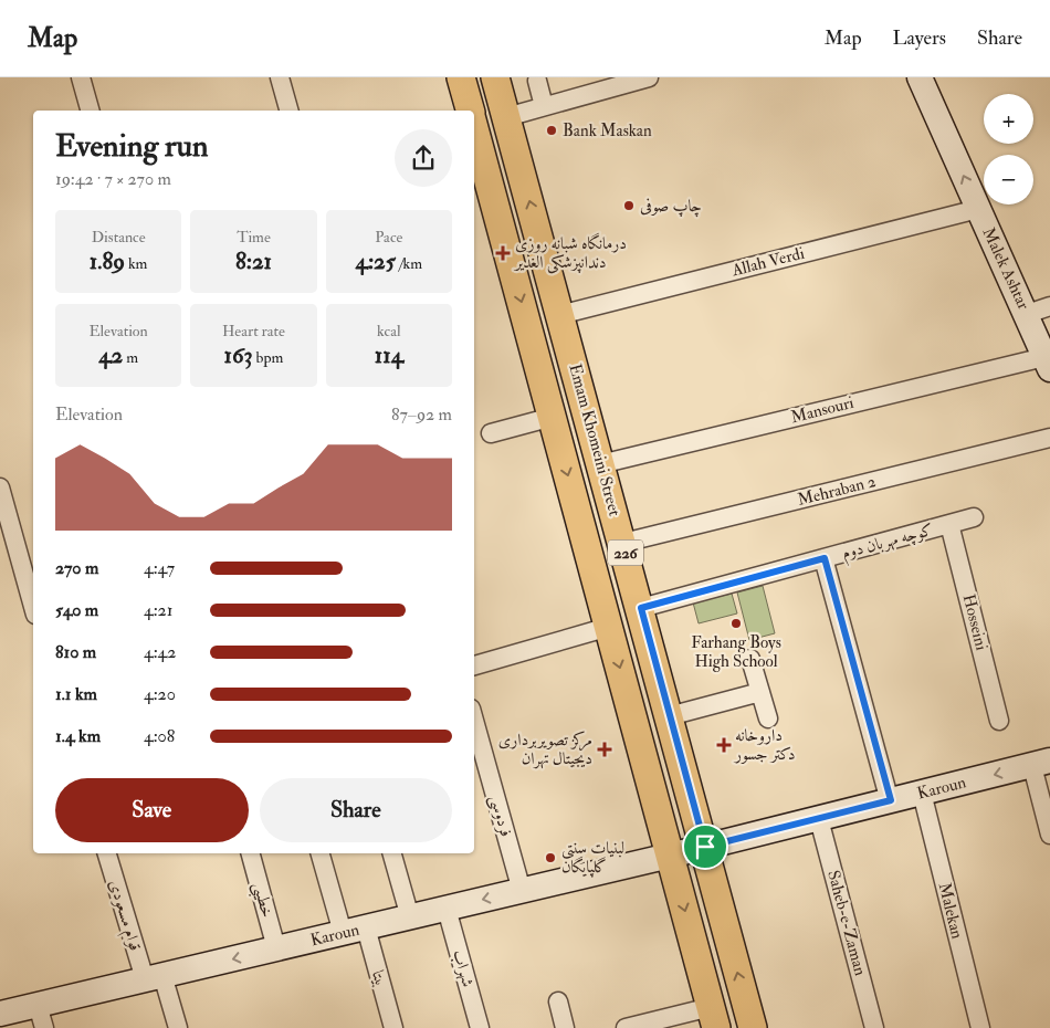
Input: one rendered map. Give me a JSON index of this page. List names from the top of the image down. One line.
{"streets":{"main road":["Malek Ashtar","Emam Khomeini Street","226","Karoun"],"street":["Allah Verdi","Mansouri","Mehraban 2","کوچه مهربان دوم","Hosseini","فردوسی","خطیبی","Malekan","قوام مسعودی","Saheb-e-Zaman","شهراب","بیتا"]},"crossings":[["Allah Verdi","Malek Ashtar"],["Allah Verdi","Emam Khomeini Street"],["Malek Ashtar","Mansouri"],["Mansouri","Emam Khomeini Street"],["Emam Khomeini Street","Mehraban 2"],["Emam Khomeini Street","کوچه مهربان دوم"],["Emam Khomeini Street","Karoun"],["کوچه مهربان دوم","Hosseini"],["226","Karoun"],["Karoun","فردوسی"],["Karoun","خطیبی"],["Karoun","Malekan"],["Karoun","قوام مسعودی"],["Karoun","Saheb-e-Zaman"],["Karoun","شهراب"],["Karoun","بیتا"]],"one_way":["Malek Ashtar"],"places":{"other":["Bank Maskan","چاپ صوفی","Farhang Boys High School","لبنیات سنتی گلپایگان"],"health":["درمانگاه شبانه روزی دندانپزشکی الغدیر","داروخانه دکتر جسور","مرکز تصویربرداری دیجیتال تهران"]},"page":{"header":"Map","nav":["Map","Layers","Share"],"map_buttons":["+","−"],"heading":["Evening run","19:42 · 7 × 270 m"],"stats":[["Distance","1.89 km"],["Time","8:21"],["Pace","4:25 /km"],["Elevation","42 m"],["Heart rate","163 bpm"],["kcal","114"]],"chart":["Elevation","87–92 m"],"list":[{"name":"270 m","note":"4:47"},{"name":"540 m","note":"4:21"},{"name":"810 m","note":"4:42"},{"name":"1.1 km","note":"4:20"},{"name":"1.4 km","note":"4:08"}],"buttons":["Save","Share"]}}
